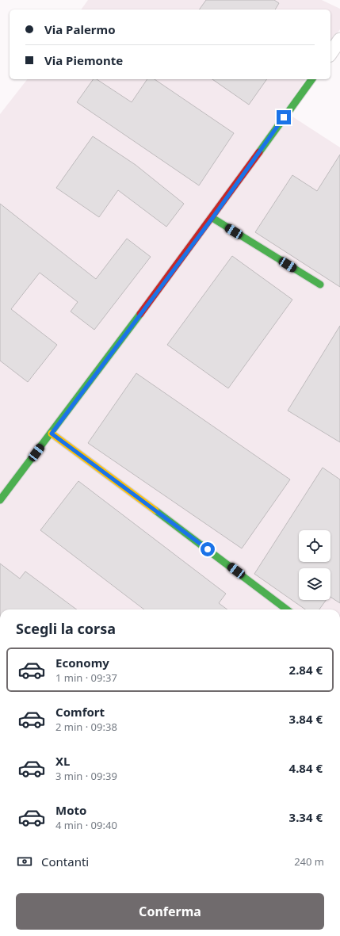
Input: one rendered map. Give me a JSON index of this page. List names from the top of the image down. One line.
{"page":{"banner":["Via Palermo","Via Piemonte"],"heading":"Scegli la corsa","list":[{"name":"Economy","note":"1 min · 09:37","value":"2.84 €"},{"name":"Comfort","note":"2 min · 09:38","value":"3.84 €"},{"name":"XL","note":"3 min · 09:39","value":"4.84 €"},{"name":"Moto","note":"4 min · 09:40","value":"3.34 €"}],"pay":["Contanti","240 m"],"buttons":"Conferma"}}
